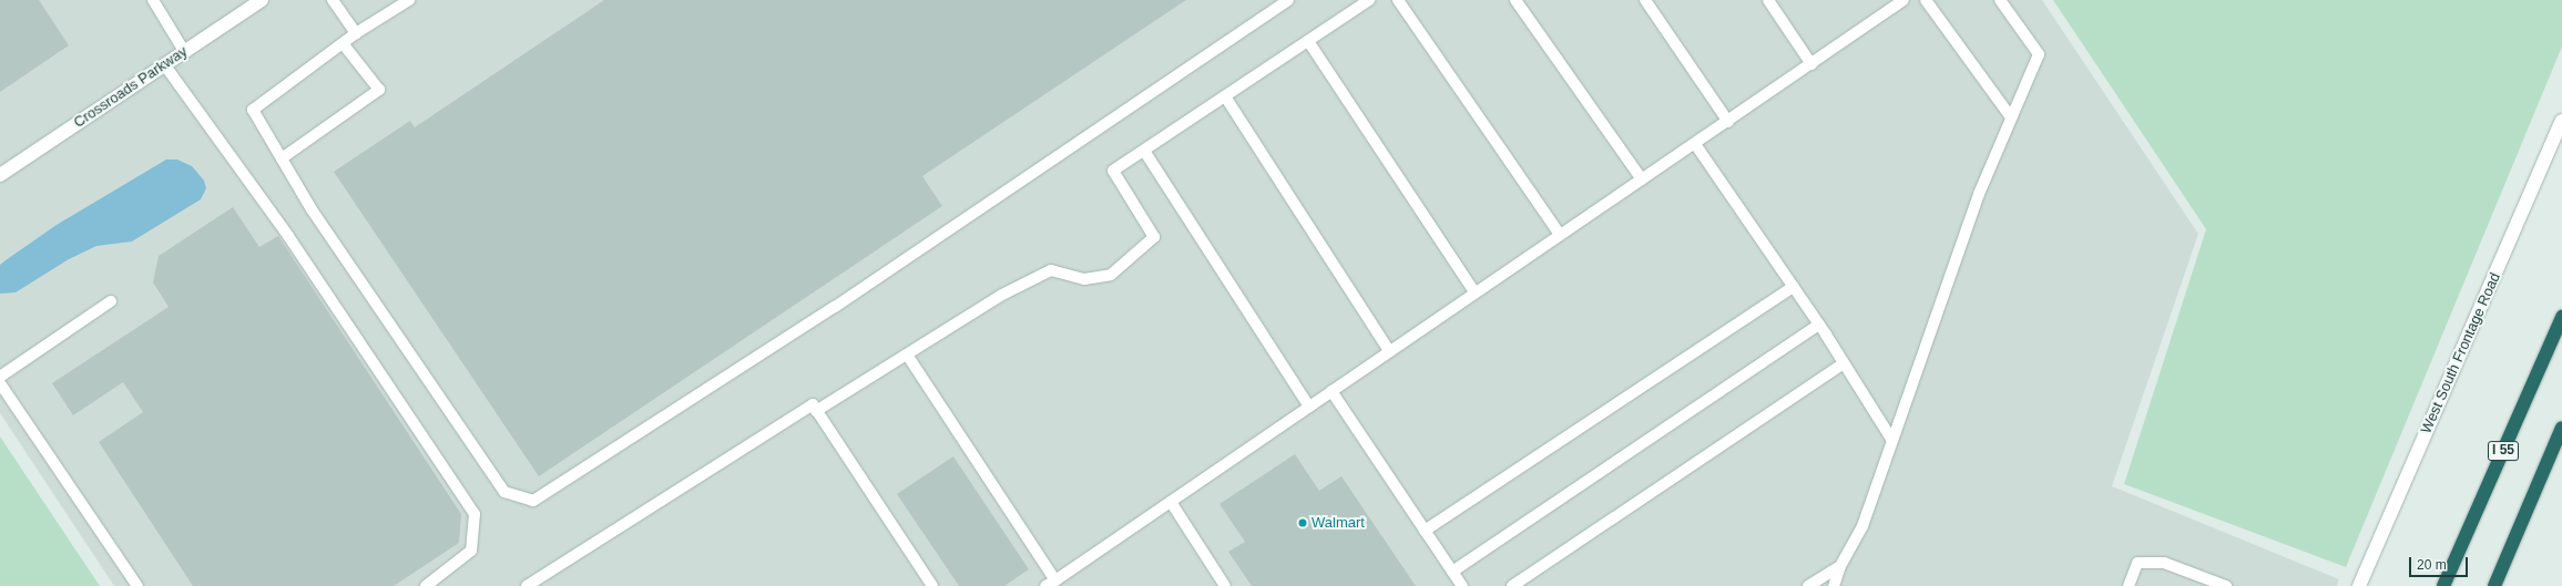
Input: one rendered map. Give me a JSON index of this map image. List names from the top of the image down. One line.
{"streets":{"highway":["I 55"],"street":["Crossroads Parkway","West South Frontage Road"]},"places":["Walmart"],"scale_bar":"20 m"}
